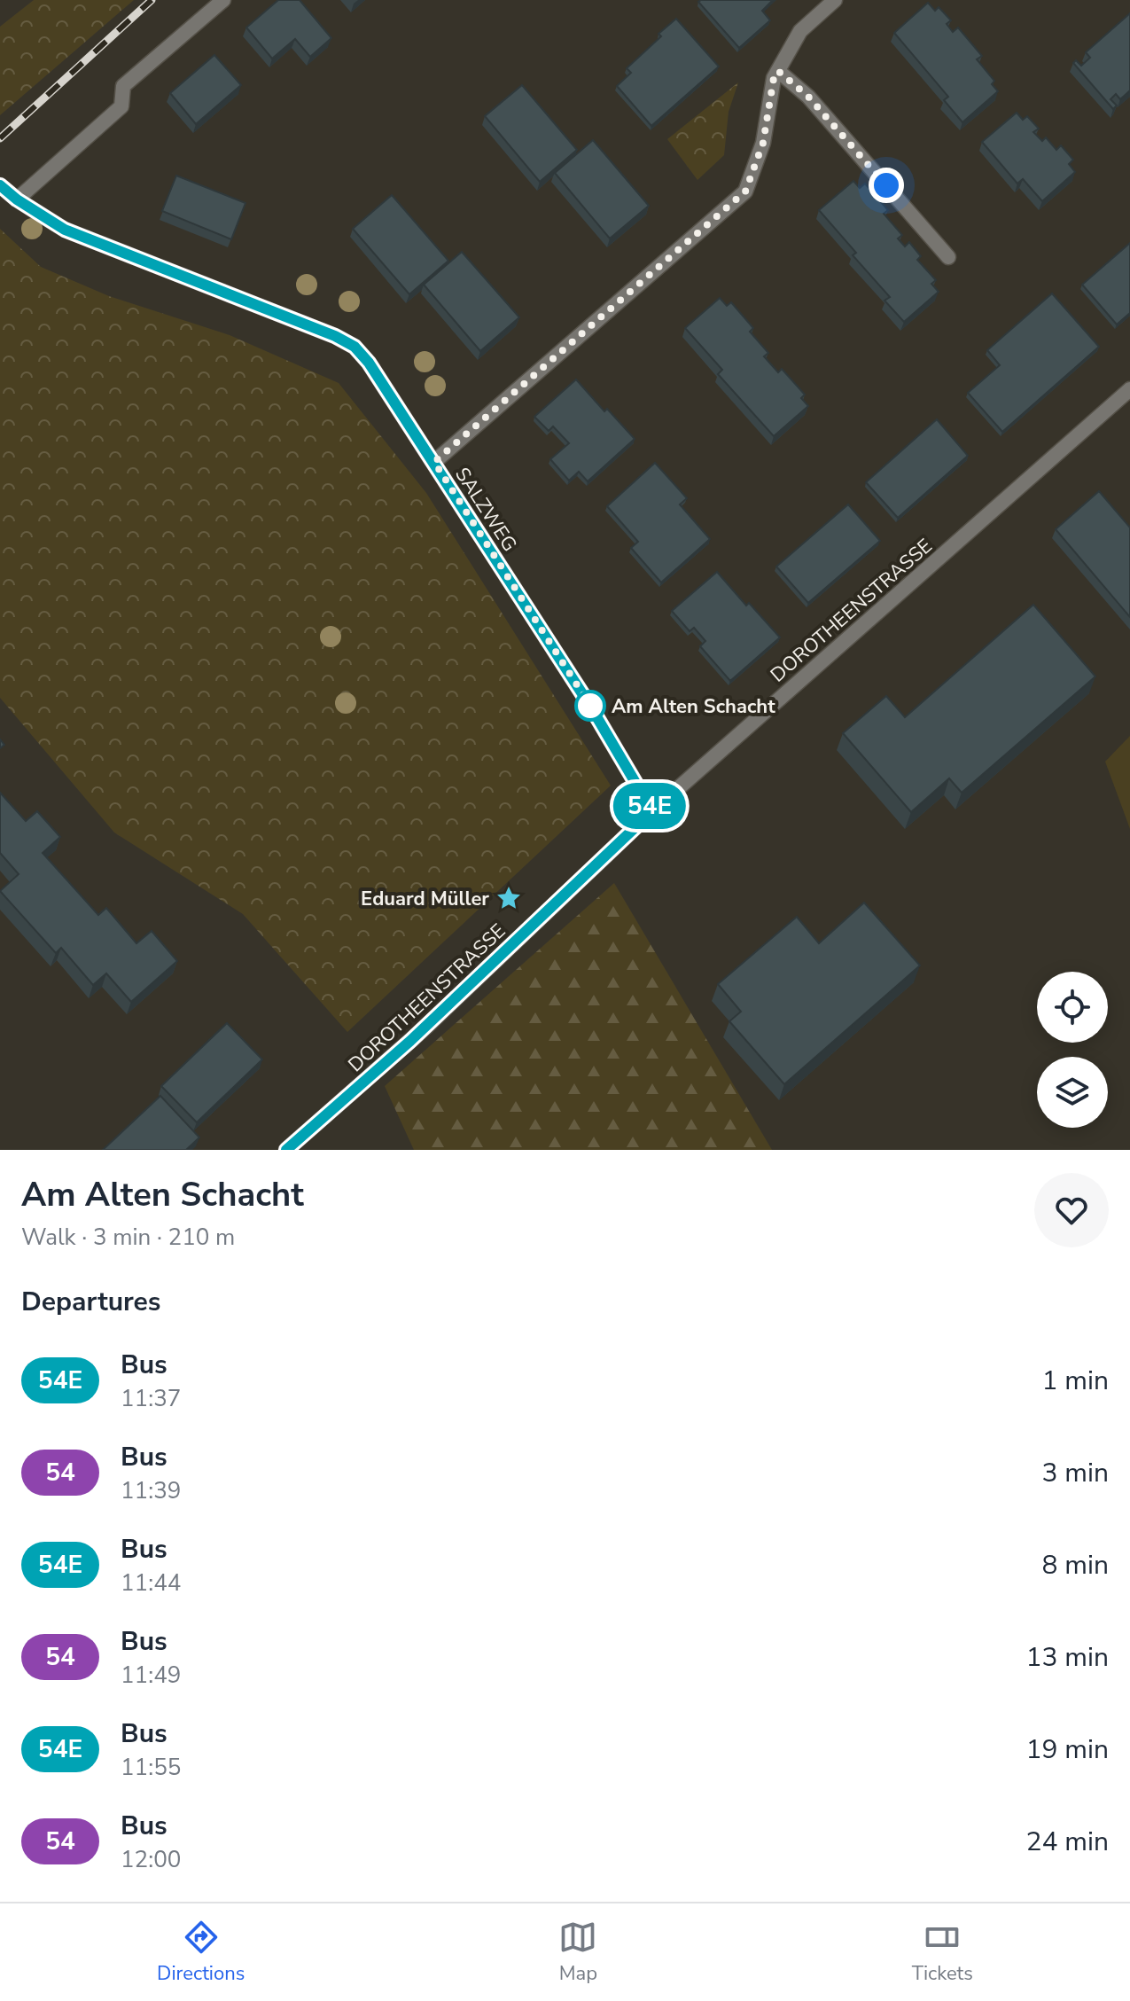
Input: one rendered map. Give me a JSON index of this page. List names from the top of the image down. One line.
{"streets":{"street":["SALZWEG","DOROTHEENSTRASSE"]},"crossings":[["SALZWEG","DOROTHEENSTRASSE"]],"places":{"other":["Am Alten Schacht"],"place":["Eduard Müller"]},"lines":["bus line 54E"],"page":{"on_map":"54E","heading":[["Am Alten Schacht","Walk · 3 min · 210 m"],"Departures"],"list":[{"mark":"54E","name":"Bus","note":"11:37","value":"1 min"},{"mark":"54","name":"Bus","note":"11:39","value":"3 min"},{"mark":"54E","name":"Bus","note":"11:44","value":"8 min"},{"mark":"54","name":"Bus","note":"11:49","value":"13 min"},{"mark":"54E","name":"Bus","note":"11:55","value":"19 min"},{"mark":"54","name":"Bus","note":"12:00","value":"24 min"}],"tabs":["Directions","Map","Tickets"]}}
